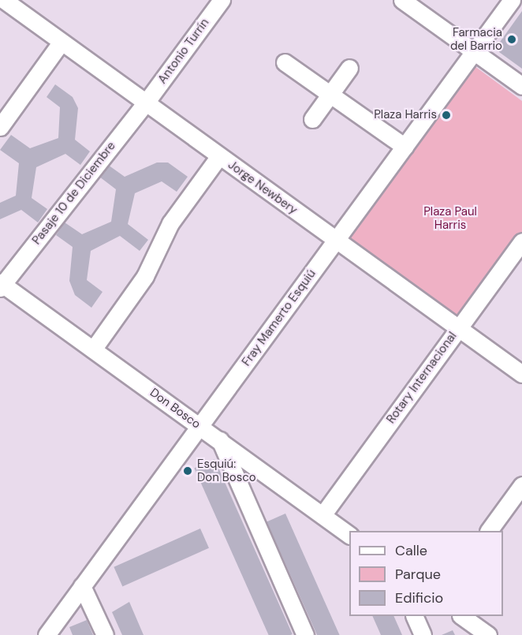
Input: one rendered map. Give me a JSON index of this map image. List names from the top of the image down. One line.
{"streets":{"street":["Antonio Turrín","Jorge Newbery","Pasaje 10 de Diciembre","Fray Mamerto Esquiú","Rotary Internacional","Don Bosco"]},"crossings":[["Antonio Turrín","Jorge Newbery"],["Antonio Turrín","Pasaje 10 de Diciembre"],["Jorge Newbery","Pasaje 10 de Diciembre"],["Jorge Newbery","Fray Mamerto Esquiú"],["Jorge Newbery","Rotary Internacional"],["Pasaje 10 de Diciembre","Don Bosco"],["Fray Mamerto Esquiú","Don Bosco"],["Rotary Internacional","Don Bosco"]],"parks":["Plaza Paul Harris"],"places":["Farmacia del Barrio","Plaza Harris","Esquiú: Don Bosco"],"legend":["Calle","Parque","Edificio"]}
